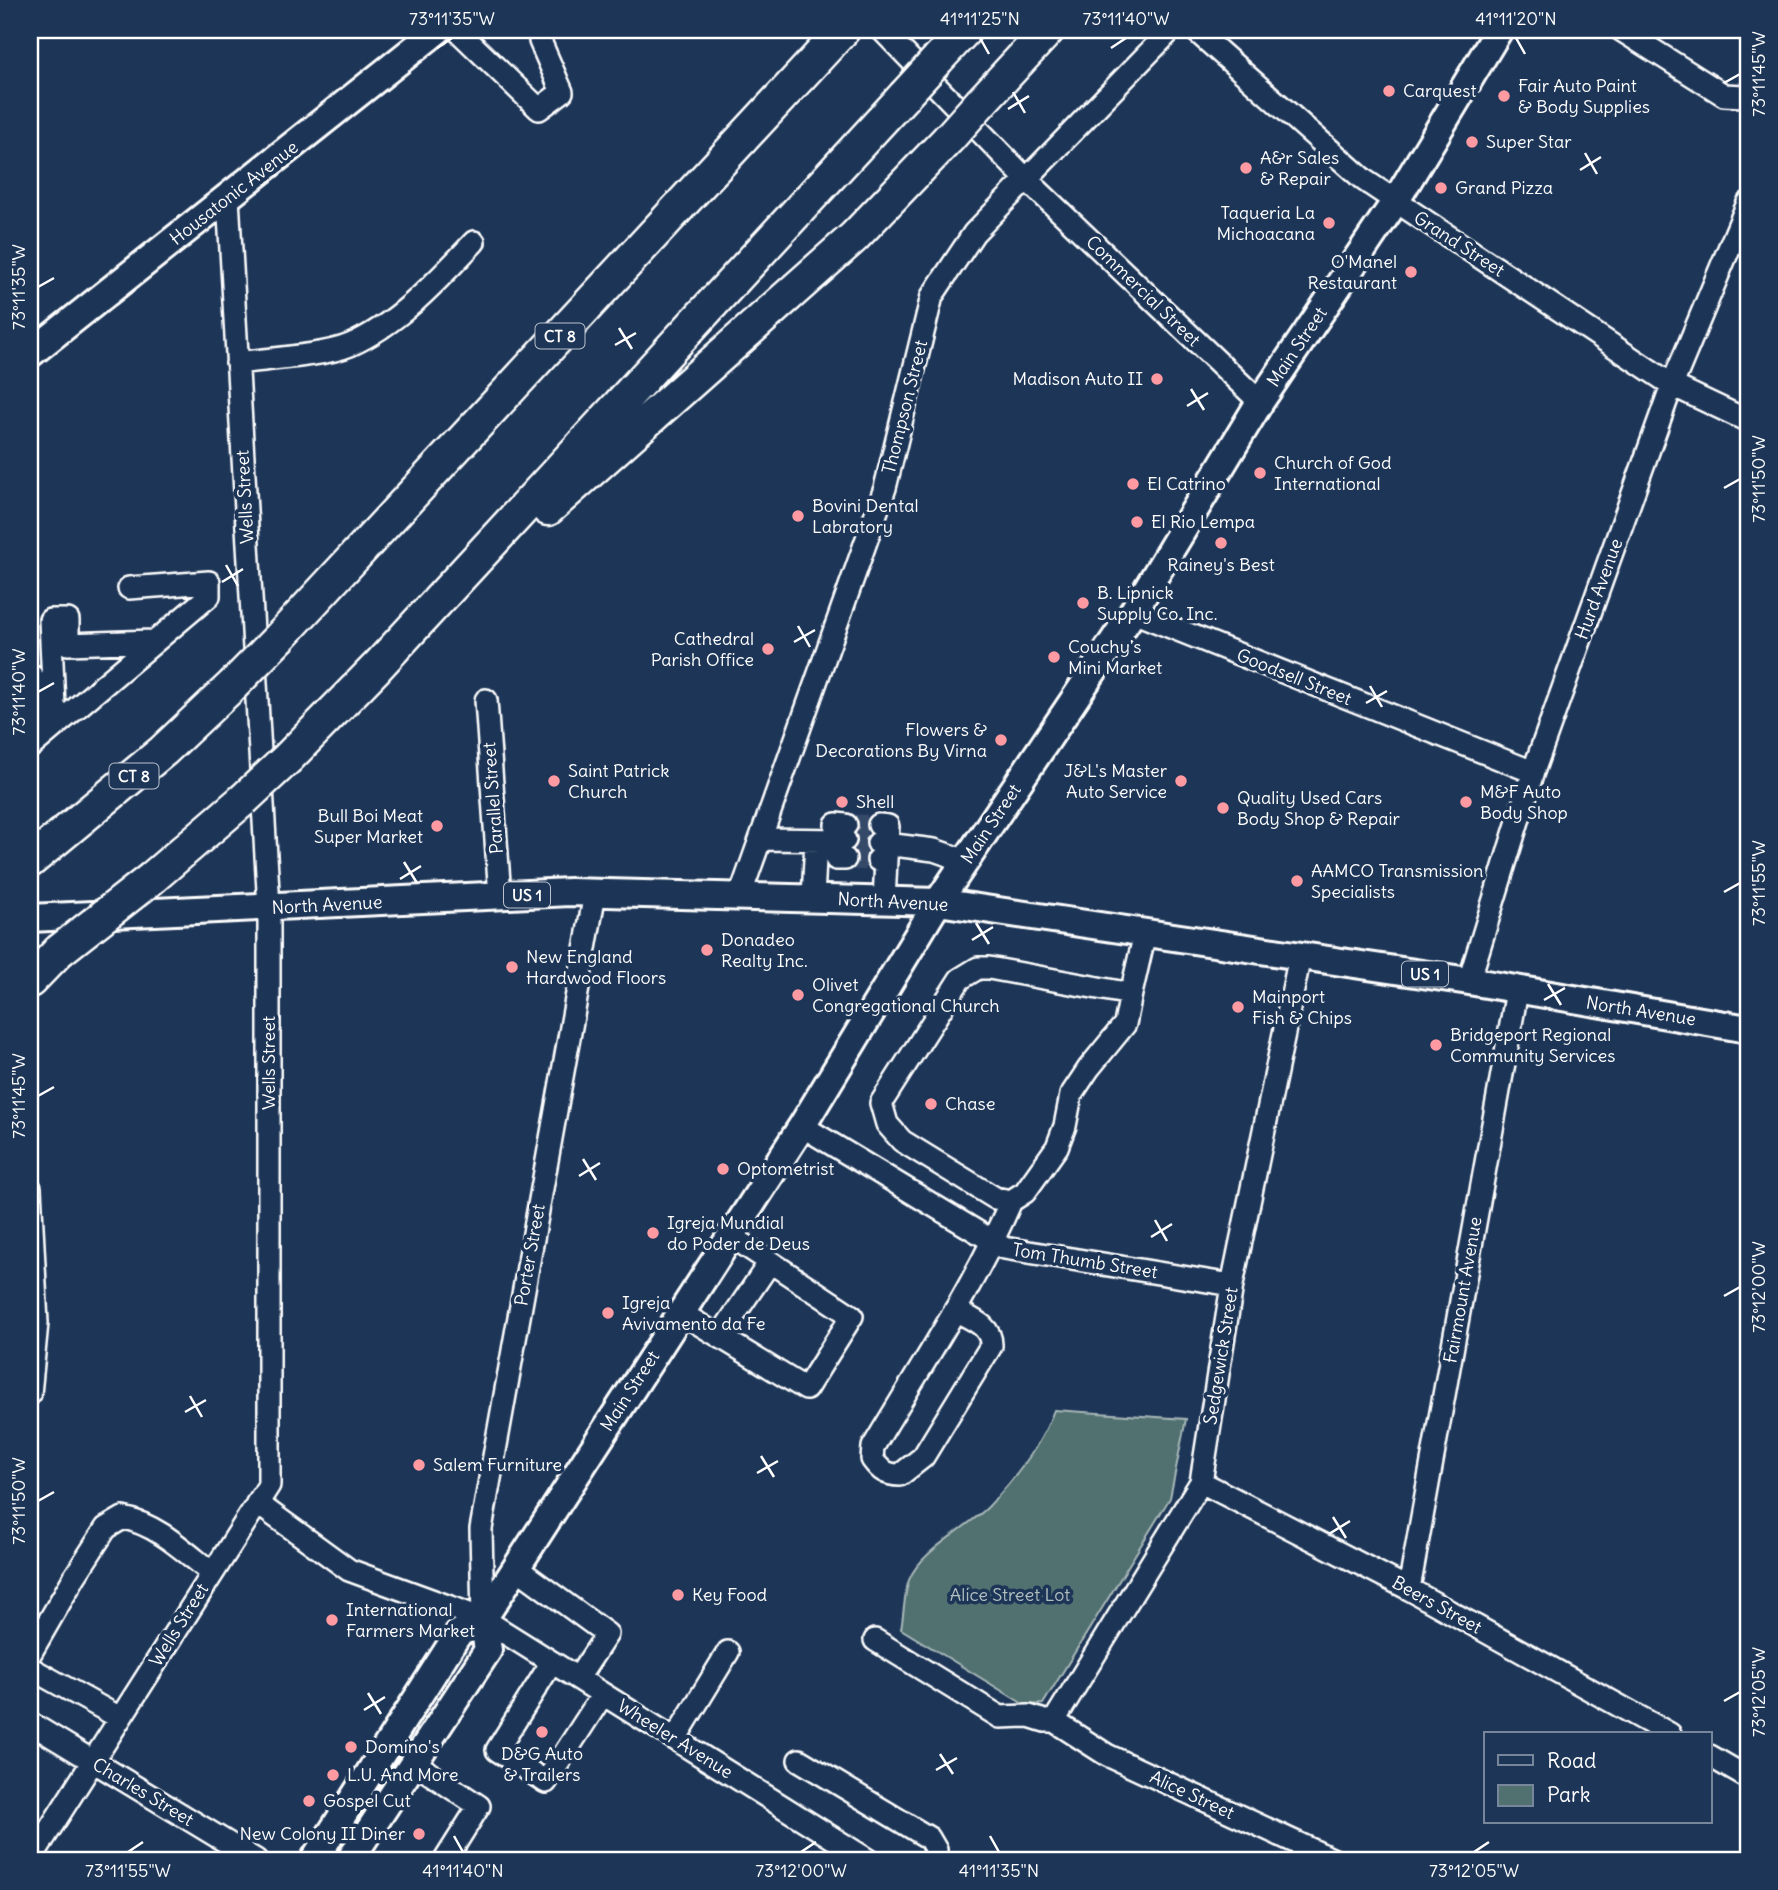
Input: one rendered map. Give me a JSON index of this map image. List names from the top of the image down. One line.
{"streets":{"highway":["CT 8"],"main road":["Housatonic Avenue","Main Street","US 1","North Avenue"],"street":["Grand Street","Commercial Street","Thompson Street","Wells Street","Hurd Avenue","Goodsell Street","Parallel Street","Porter Street","Tom Thumb Street","Fairmount Avenue","Sedgewick Street","Beers Street","Wheeler Avenue","Charles Street","Alice Street"]},"crossings":[["Housatonic Avenue","Wells Street"],["Grand Street","Main Street"],["Grand Street","Hurd Avenue"],["Commercial Street","Main Street"],["Commercial Street","Thompson Street"],["Main Street","Goodsell Street"],["Main Street","North Avenue"],["Main Street","Porter Street"],["Main Street","Tom Thumb Street"],["Main Street","Wheeler Avenue"],["Thompson Street","North Avenue"],["Wells Street","North Avenue"],["Wells Street","Wheeler Avenue"],["Wells Street","Charles Street"],["Hurd Avenue","Goodsell Street"],["Hurd Avenue","North Avenue"],["Parallel Street","North Avenue"],["North Avenue","Porter Street"],["North Avenue","Fairmount Avenue"],["North Avenue","Sedgewick Street"],["Porter Street","Wheeler Avenue"],["Tom Thumb Street","Sedgewick Street"],["Fairmount Avenue","Beers Street"],["Sedgewick Street","Beers Street"],["Sedgewick Street","Alice Street"]],"parks":["Alice Street Lot"],"places":["Carquest","Fair Auto Paint & Body Supplies","Super Star","A&r Sales & Repair","Grand Pizza","Taqueria La Michoacana","O'Manel Restaurant","Madison Auto II","Church of God International","El Catrino","Bovini Dental Labratory","El Rio Lempa","Rainey's Best","B. Lipnick Supply Co. Inc.","Cathedral Parish Office","Couchy's Mini Market","Flowers & Decorations By Virna","Saint Patrick Church","J&L's Master Auto Service","Shell","M&F Auto Body Shop","Quality Used Cars Body Shop & Repair","Bull Boi Meat Super Market","AAMCO Transmission Specialists","Donadeo Realty Inc.","New England Hardwood Floors","Olivet Congregational Church","Mainport Fish & Chips","Bridgeport Regional Community Services","Chase","Optometrist","Igreja Mundial do Poder de Deus","Igreja Avivamento da Fe","Salem Furniture","Key Food","International Farmers Market","D&G Auto & Trailers","Domino's","L.U. And More","Gospel Cut","New Colony II Diner"],"legend":["Road","Park"],"coordinates":["73°11'35\"W","41°11'25\"N","73°11'40\"W","41°11'20\"N","73°11'45\"W","73°11'50\"W","73°11'55\"W","73°12'00\"W","73°12'05\"W","41°11'40\"N","41°11'35\"N"]}
